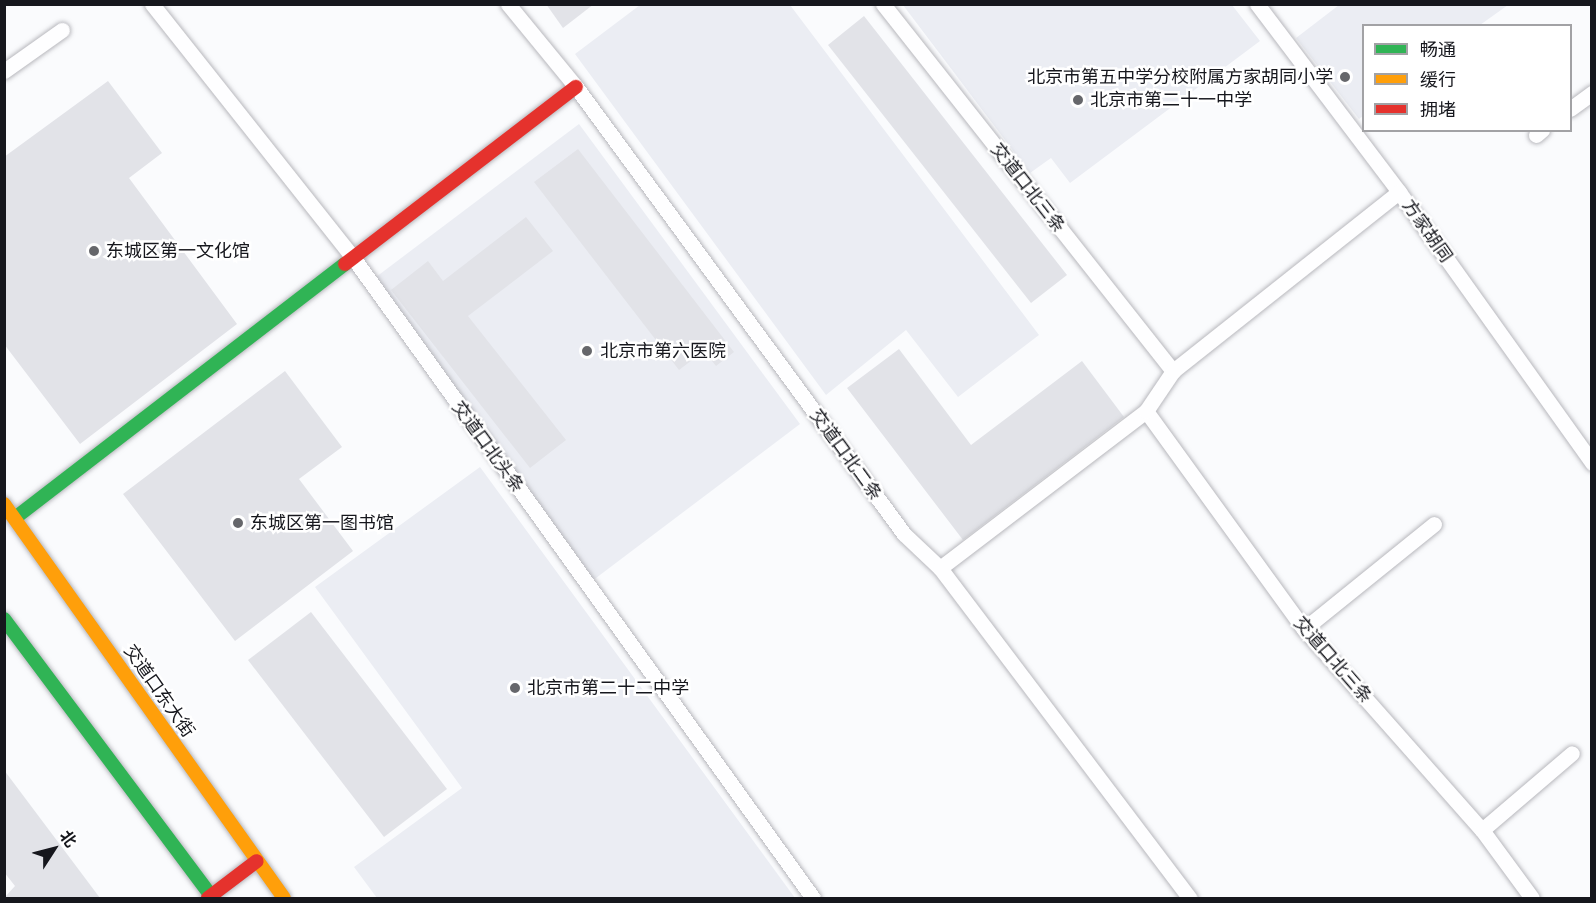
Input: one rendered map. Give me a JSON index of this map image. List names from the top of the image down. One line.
{"streets":{"main road":["交道口东大街"],"lane":["交道口北三条","方家胡同","交道口北头条","交道口北二条"]},"places":["北京市第五中学分校附属方家胡同小学","北京市第二十一中学","东城区第一文化馆","北京市第六医院","东城区第一图书馆","北京市第二十二中学"],"legend":["畅通","缓行","拥堵"],"north":"top right"}
